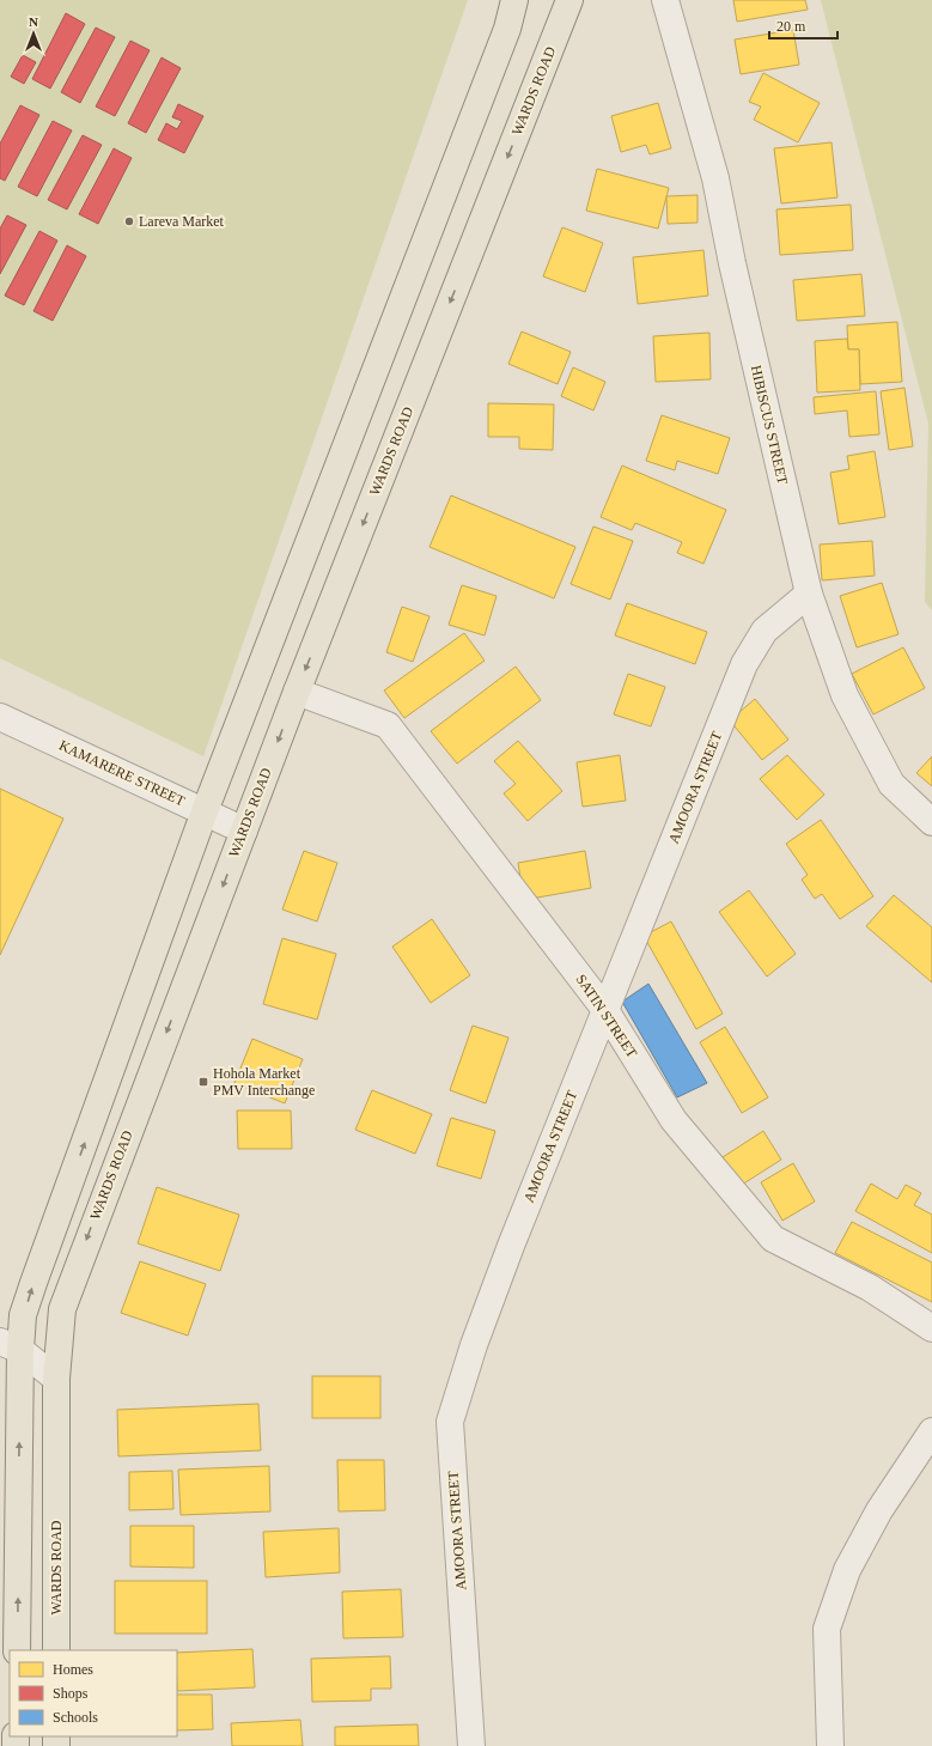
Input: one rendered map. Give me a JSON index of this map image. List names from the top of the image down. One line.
{"streets":{"main road":["WARDS ROAD"],"street":["HIBISCUS STREET","KAMARERE STREET","AMOORA STREET","SATIN STREET"]},"crossings":[["WARDS ROAD","KAMARERE STREET"],["WARDS ROAD","SATIN STREET"],["HIBISCUS STREET","AMOORA STREET"],["AMOORA STREET","SATIN STREET"]],"places":{"other":["Lareva Market"],"transit":["Hohola Market PMV Interchange"]},"legend":["Homes","Shops","Schools"],"scale_bar":"20 m","north":"top"}
